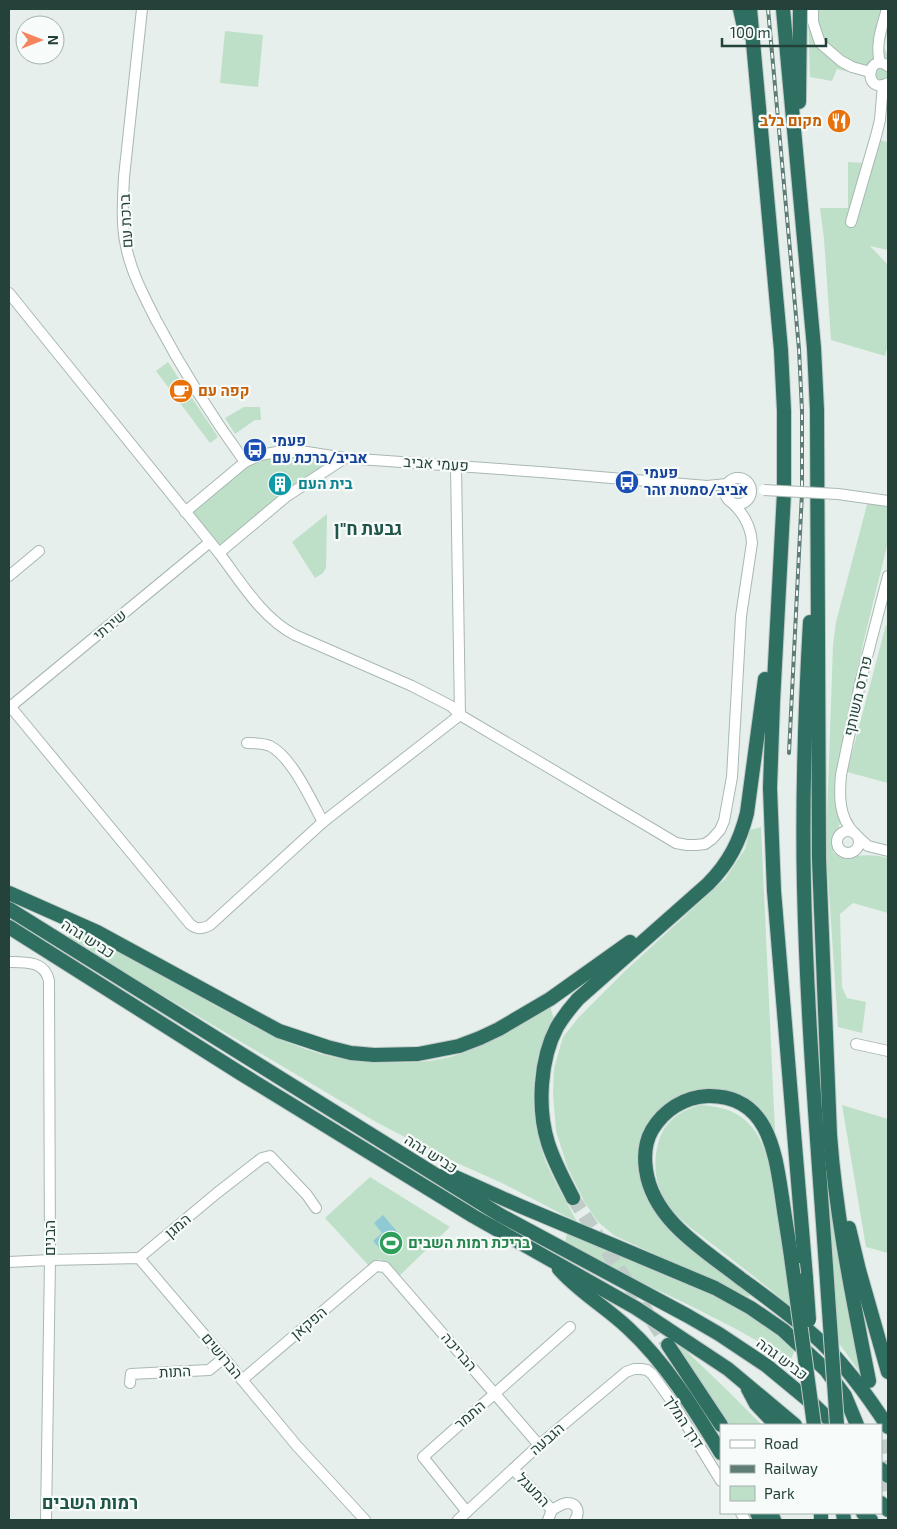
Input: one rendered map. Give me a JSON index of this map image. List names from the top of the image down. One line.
{"streets":{"highway":["כביש גהה"],"street":["ברכת עם","פעמי אביב","שירתי","פרדס משותף","המגן","הבנים","הפקאן","הבריכה","הברושים","התות","התמר","דרך המלך","הגבעה","המעגל"]},"crossings":[["ברכת עם","פעמי אביב"],["המגן","הברושים"],["הפקאן","הבריכה"],["הפקאן","הברושים"],["הבריכה","התמר"],["הבריכה","הגבעה"],["הברושים","התות"],["התמר","הגבעה"],["דרך המלך","הגבעה"],["הגבעה","המעגל"]],"districts":["גבעת ח\"ן","רמות השבים"],"places":{"restaurant":["מקום בלב"],"cafe":["קפה עם"],"bus stop":["פעמי אביב/ברכת עם","פעמי אביב/סמטת זהר"],"building":["בית העם"],"sports":["בריכת רמות השבים"]},"legend":["Road","Railway","Park"],"scale_bar":"100 m","north":"right"}
